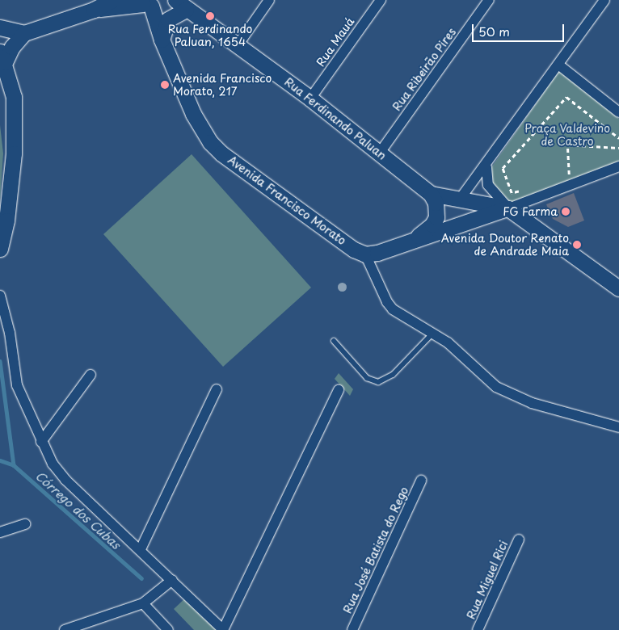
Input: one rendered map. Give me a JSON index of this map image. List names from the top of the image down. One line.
{"streets":{"street":["Rua Mauá","Rua Ribeirão Pires","Rua Ferdinando Paluan","Avenida Francisco Morato","Rua José Batista do Rego","Rua Miguel Rici"]},"crossings":[["Rua Mauá","Rua Ferdinando Paluan"],["Rua Ribeirão Pires","Rua Ferdinando Paluan"]],"water":["Córrego dos Cubas"],"parks":["Praça Valdevino de Castro"],"places":["Rua Ferdinando Paluan, 1654","Avenida Francisco Morato, 217","FG Farma","Avenida Doutor Renato de Andrade Maia"],"scale_bar":"50 m"}
